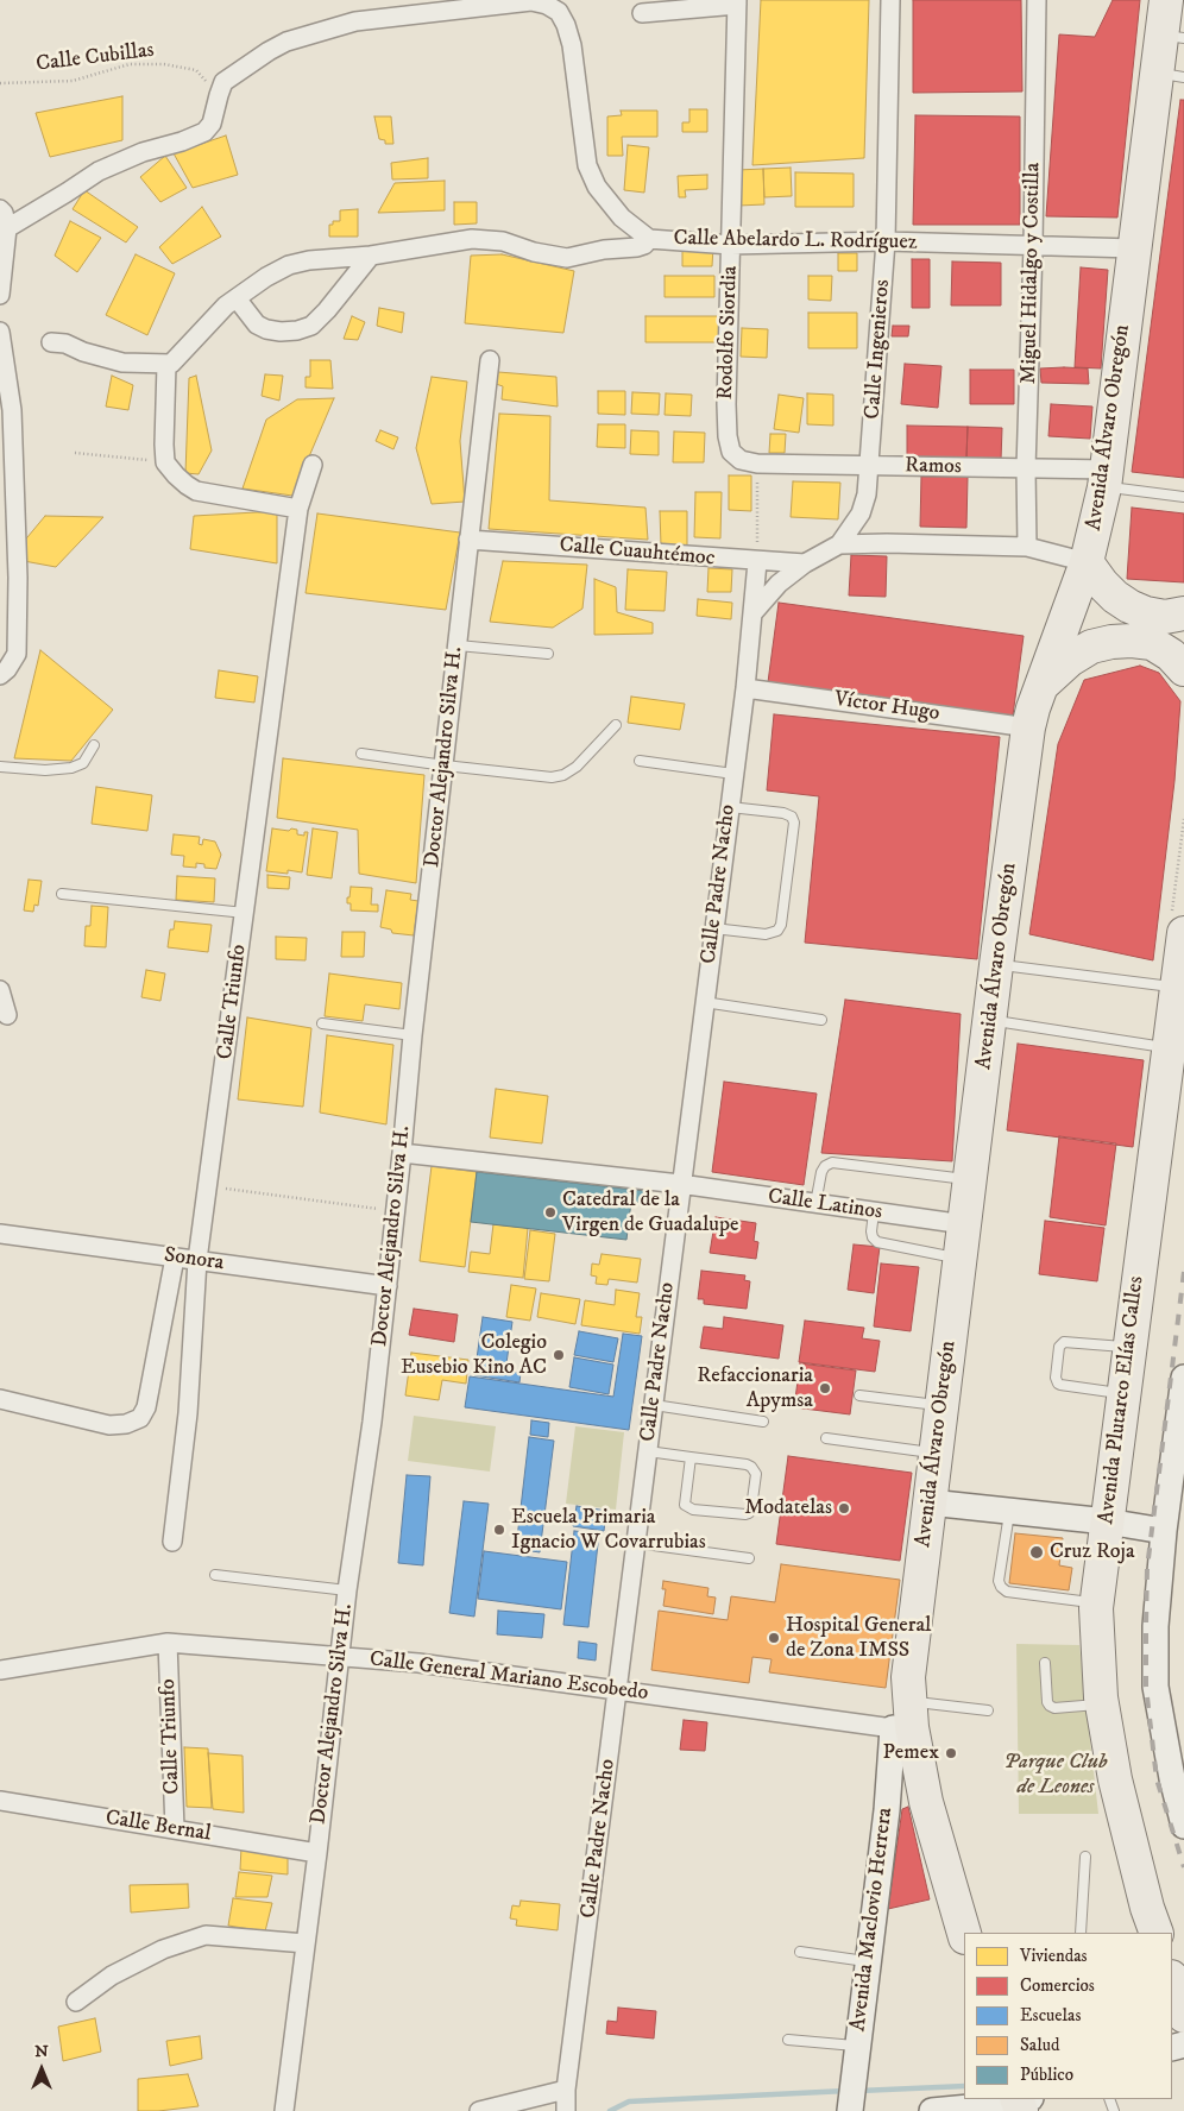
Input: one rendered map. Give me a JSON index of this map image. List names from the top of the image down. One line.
{"streets":{"highway":["Avenida Álvaro Obregón","Avenida Plutarco Elías Calles"],"street":["Calle Abelardo L. Rodríguez","Miguel Hidalgo y Costilla","Rodolfo Siordia","Calle Ingenieros","Ramos","Calle Cuauhtémoc","Víctor Hugo","Doctor Alejandro Silva H.","Calle Padre Nacho","Calle Triunfo","Calle Latinos","Sonora","Calle General Mariano Escobedo","Calle Bernal","Avenida Maclovio Herrera"],"path":["Calle Cubillas"]},"crossings":[["Calle Cubillas","Calle Abelardo L. Rodríguez"],["Calle Abelardo L. Rodríguez","Miguel Hidalgo y Costilla"],["Calle Abelardo L. Rodríguez","Rodolfo Siordia"],["Calle Abelardo L. Rodríguez","Calle Ingenieros"],["Calle Abelardo L. Rodríguez","Avenida Álvaro Obregón"],["Miguel Hidalgo y Costilla","Ramos"],["Rodolfo Siordia","Ramos"],["Calle Ingenieros","Ramos"],["Calle Ingenieros","Calle Cuauhtémoc"],["Calle Ingenieros","Calle Padre Nacho"],["Avenida Álvaro Obregón","Ramos"],["Avenida Álvaro Obregón","Víctor Hugo"],["Avenida Álvaro Obregón","Calle Latinos"],["Avenida Álvaro Obregón","Calle General Mariano Escobedo"],["Avenida Álvaro Obregón","Avenida Maclovio Herrera"],["Calle Cuauhtémoc","Doctor Alejandro Silva H."],["Víctor Hugo","Calle Padre Nacho"],["Doctor Alejandro Silva H.","Calle Latinos"],["Doctor Alejandro Silva H.","Sonora"],["Doctor Alejandro Silva H.","Calle General Mariano Escobedo"],["Doctor Alejandro Silva H.","Calle Bernal"],["Calle Padre Nacho","Calle Latinos"],["Calle Padre Nacho","Calle General Mariano Escobedo"],["Calle Triunfo","Sonora"],["Calle Triunfo","Calle General Mariano Escobedo"],["Calle Triunfo","Calle Bernal"],["Calle General Mariano Escobedo","Avenida Maclovio Herrera"]],"parks":["Parque Club de Leones"],"places":["Catedral de la Virgen de Guadalupe","Colegio Eusebio Kino AC","Refaccionaria Apymsa","Modatelas","Escuela Primaria Ignacio W Covarrubias","Cruz Roja","Hospital General de Zona IMSS","Pemex"],"legend":["Viviendas","Comercios","Escuelas","Salud","Público"],"north":"top"}
